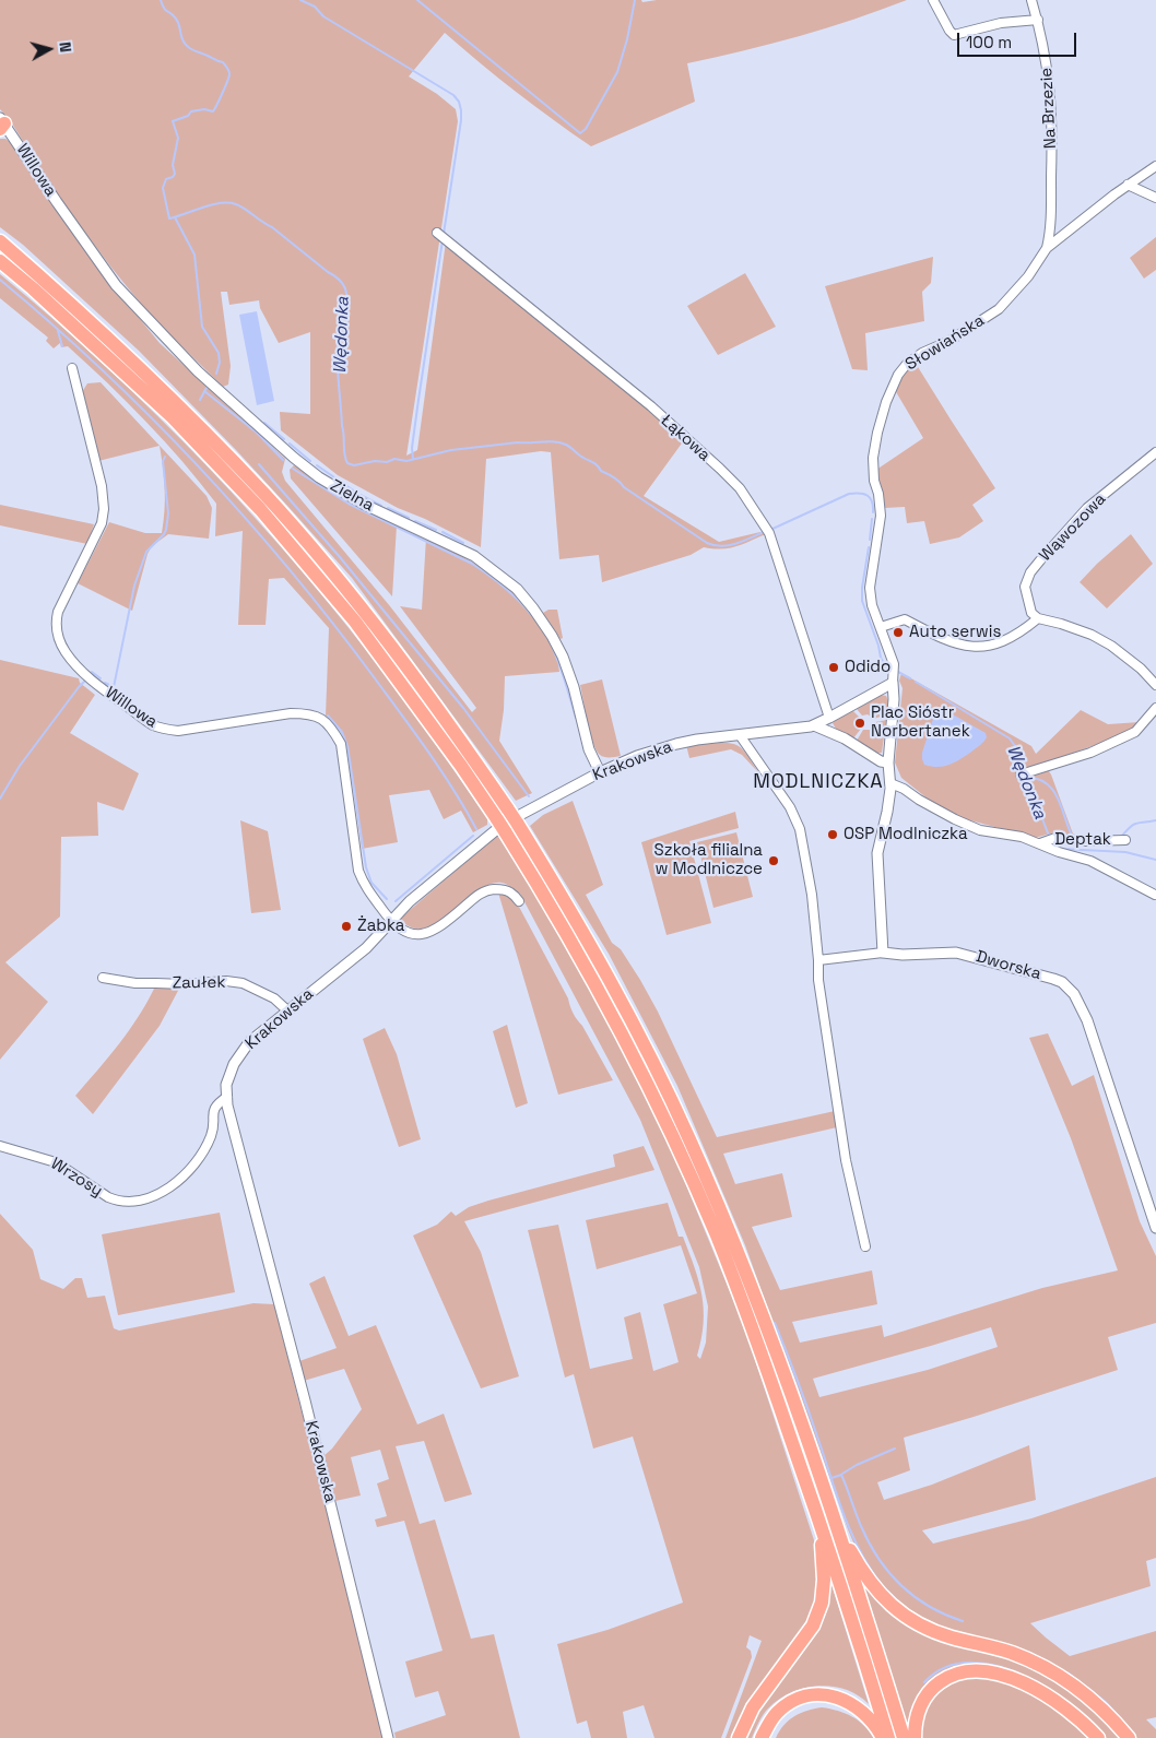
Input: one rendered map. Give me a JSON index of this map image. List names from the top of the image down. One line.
{"streets":{"street":["Na Brzezie","Willowa","Słowiańska","Łąkowa","Zielna","Wąwozowa","Krakowska","Deptak","Dworska","Zaułek","Wrzosy"]},"crossings":[["Na Brzezie","Słowiańska"],["Willowa","Zielna"],["Willowa","Krakowska"],["Zielna","Krakowska"],["Krakowska","Zaułek"],["Krakowska","Wrzosy"]],"districts":["MODLNICZKA"],"water":["Wędonka"],"places":["Auto serwis","Odido","Plac Sióstr Norbertanek","OSP Modlniczka","Szkoła filialna w Modlniczce","Żabka"],"scale_bar":"100 m","north":"right"}
